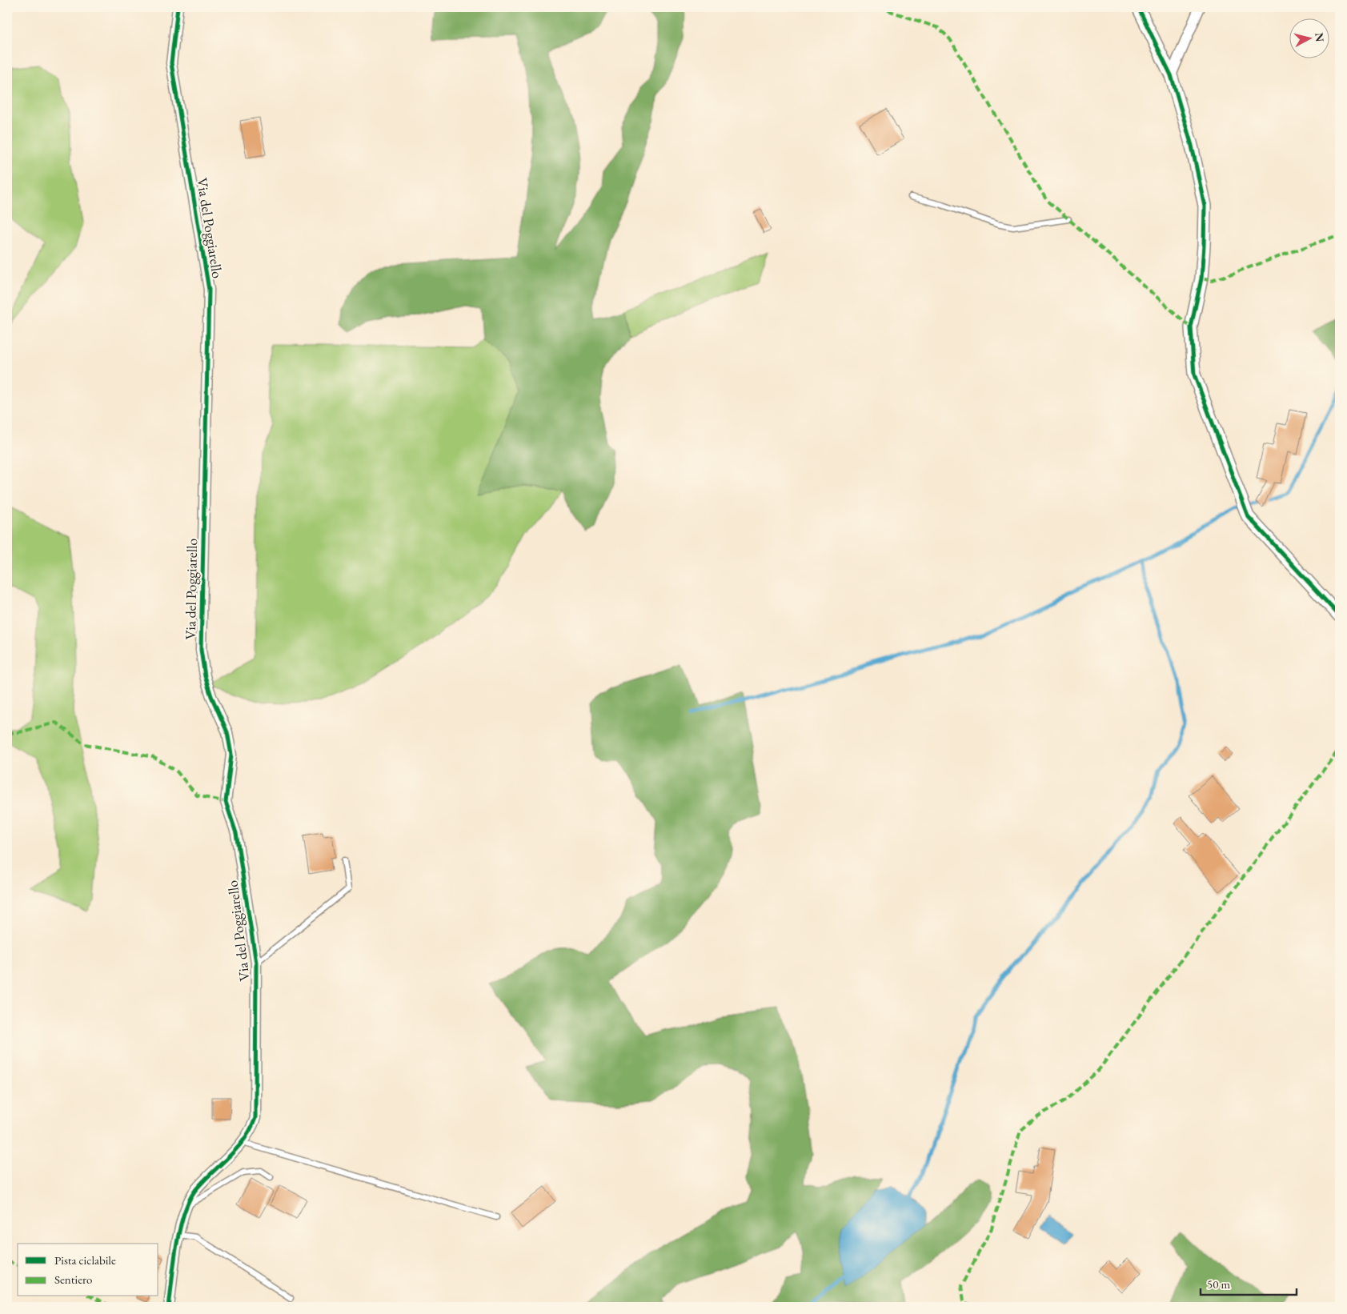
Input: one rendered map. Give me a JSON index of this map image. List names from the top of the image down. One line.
{"streets":{"street":["Via del Poggiarello"]},"legend":["Pista ciclabile","Sentiero"],"scale_bar":"50 m","north":"right"}
